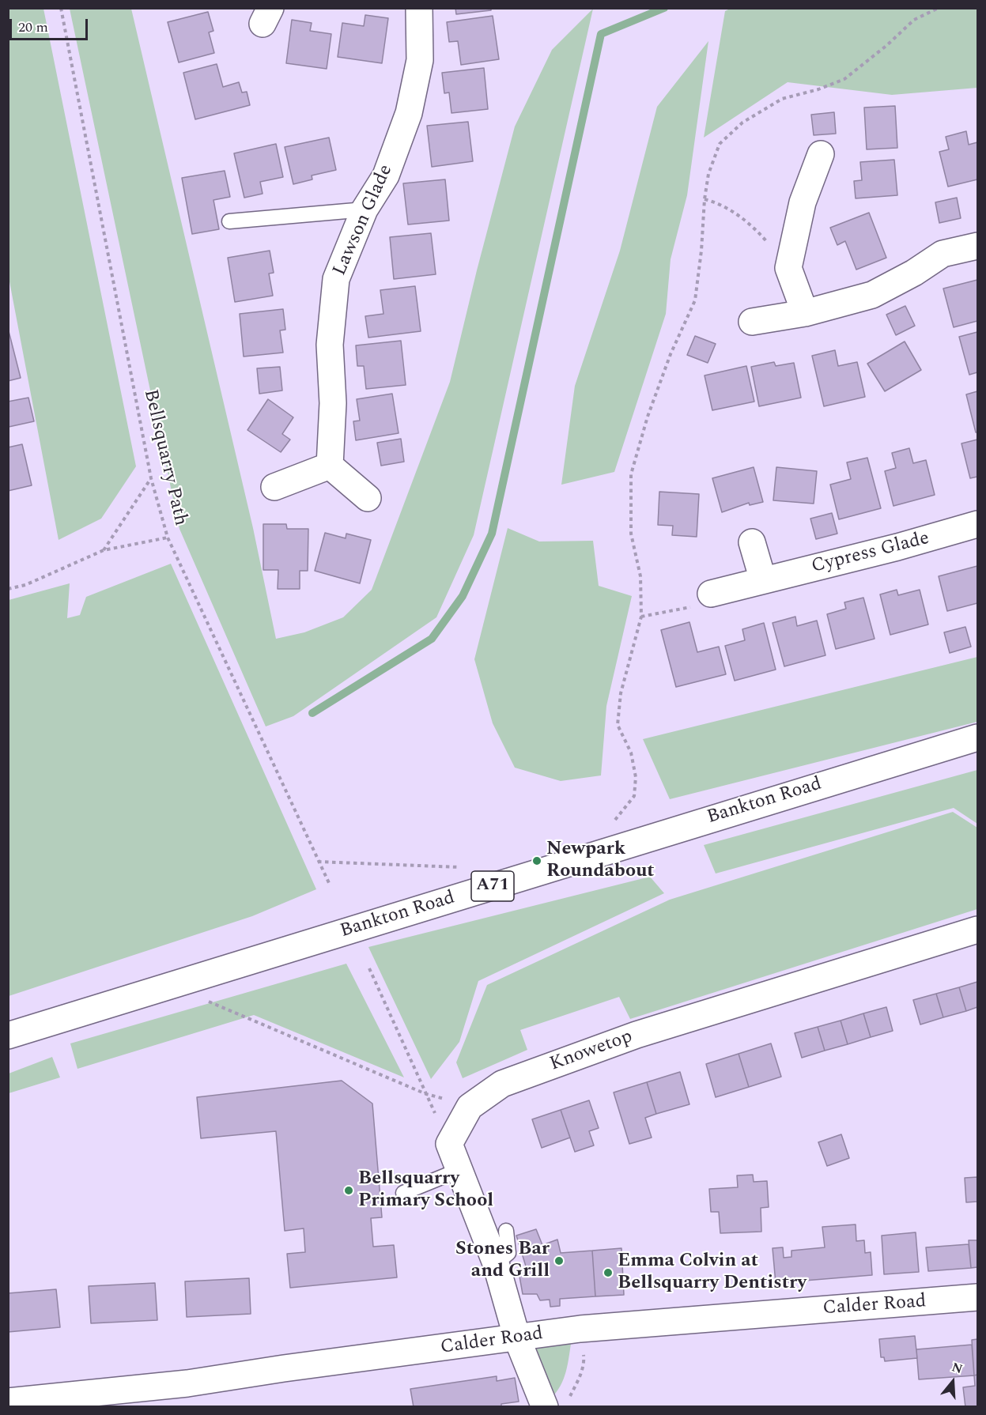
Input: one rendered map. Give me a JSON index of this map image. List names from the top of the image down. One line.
{"streets":{"street":["Lawson Glade","Cypress Glade","Bankton Road","A71","Knowetop","Calder Road"],"path":["Bellsquarry Path"]},"crossings":[["Knowetop","Calder Road"]],"places":["Newpark Roundabout","Bellsquarry Primary School","Stones Bar and Grill","Emma Colvin at Bellsquarry Dentistry"],"scale_bar":"20 m","north":"top"}
